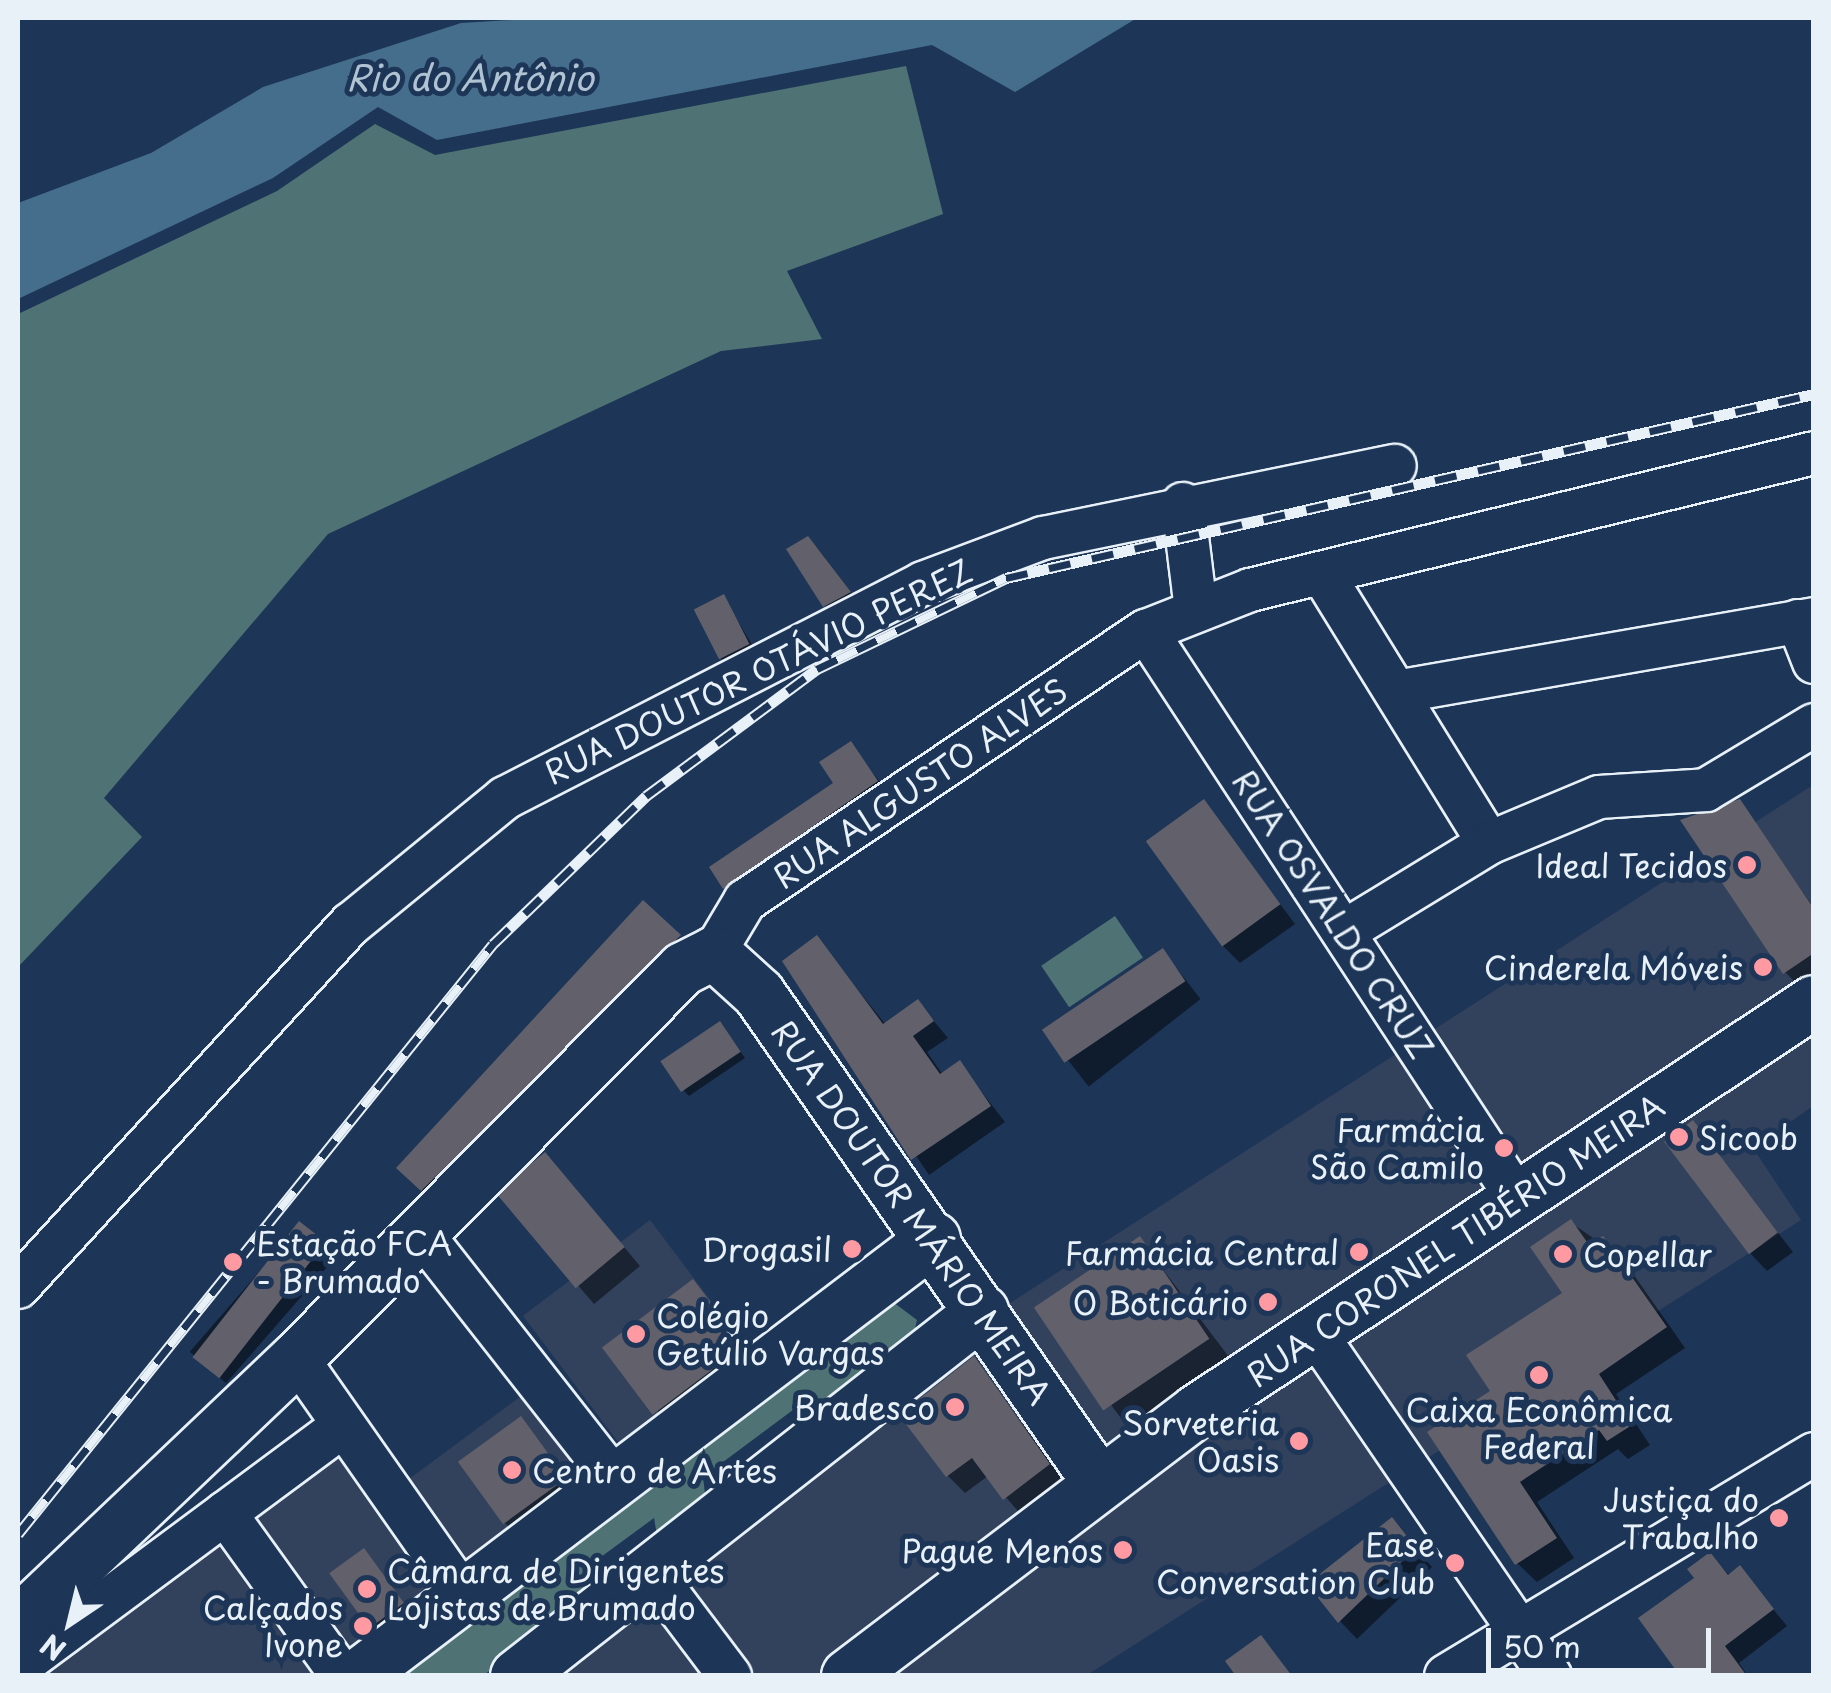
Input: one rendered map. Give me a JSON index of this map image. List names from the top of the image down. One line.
{"streets":{"main road":["RUA DOUTOR MÁRIO MEIRA","RUA CORONEL TIBÉRIO MEIRA"],"street":["RUA DOUTOR OTÁVIO PEREZ","RUA ALGUSTO ALVES","RUA OSVALDO CRUZ"]},"crossings":[["RUA ALGUSTO ALVES","RUA OSVALDO CRUZ"],["RUA ALGUSTO ALVES","RUA DOUTOR MÁRIO MEIRA"],["RUA OSVALDO CRUZ","RUA CORONEL TIBÉRIO MEIRA"],["RUA DOUTOR MÁRIO MEIRA","RUA CORONEL TIBÉRIO MEIRA"]],"water":["Rio do Antônio"],"places":["Ideal Tecidos","Cinderela Móveis","Sicoob","Farmácia São Camilo","Drogasil","Farmácia Central","Copellar","Estação FCA - Brumado","O Boticário","Colégio Getúlio Vargas","Caixa Econômica Federal","Bradesco","Sorveteria Oasis","Centro de Artes","Justiça do Trabalho","Pague Menos","Ease Conversation Club","Câmara de Dirigentes Lojistas de Brumado","Calçados Ivone"],"scale_bar":"50 m","north":"bottom left"}
